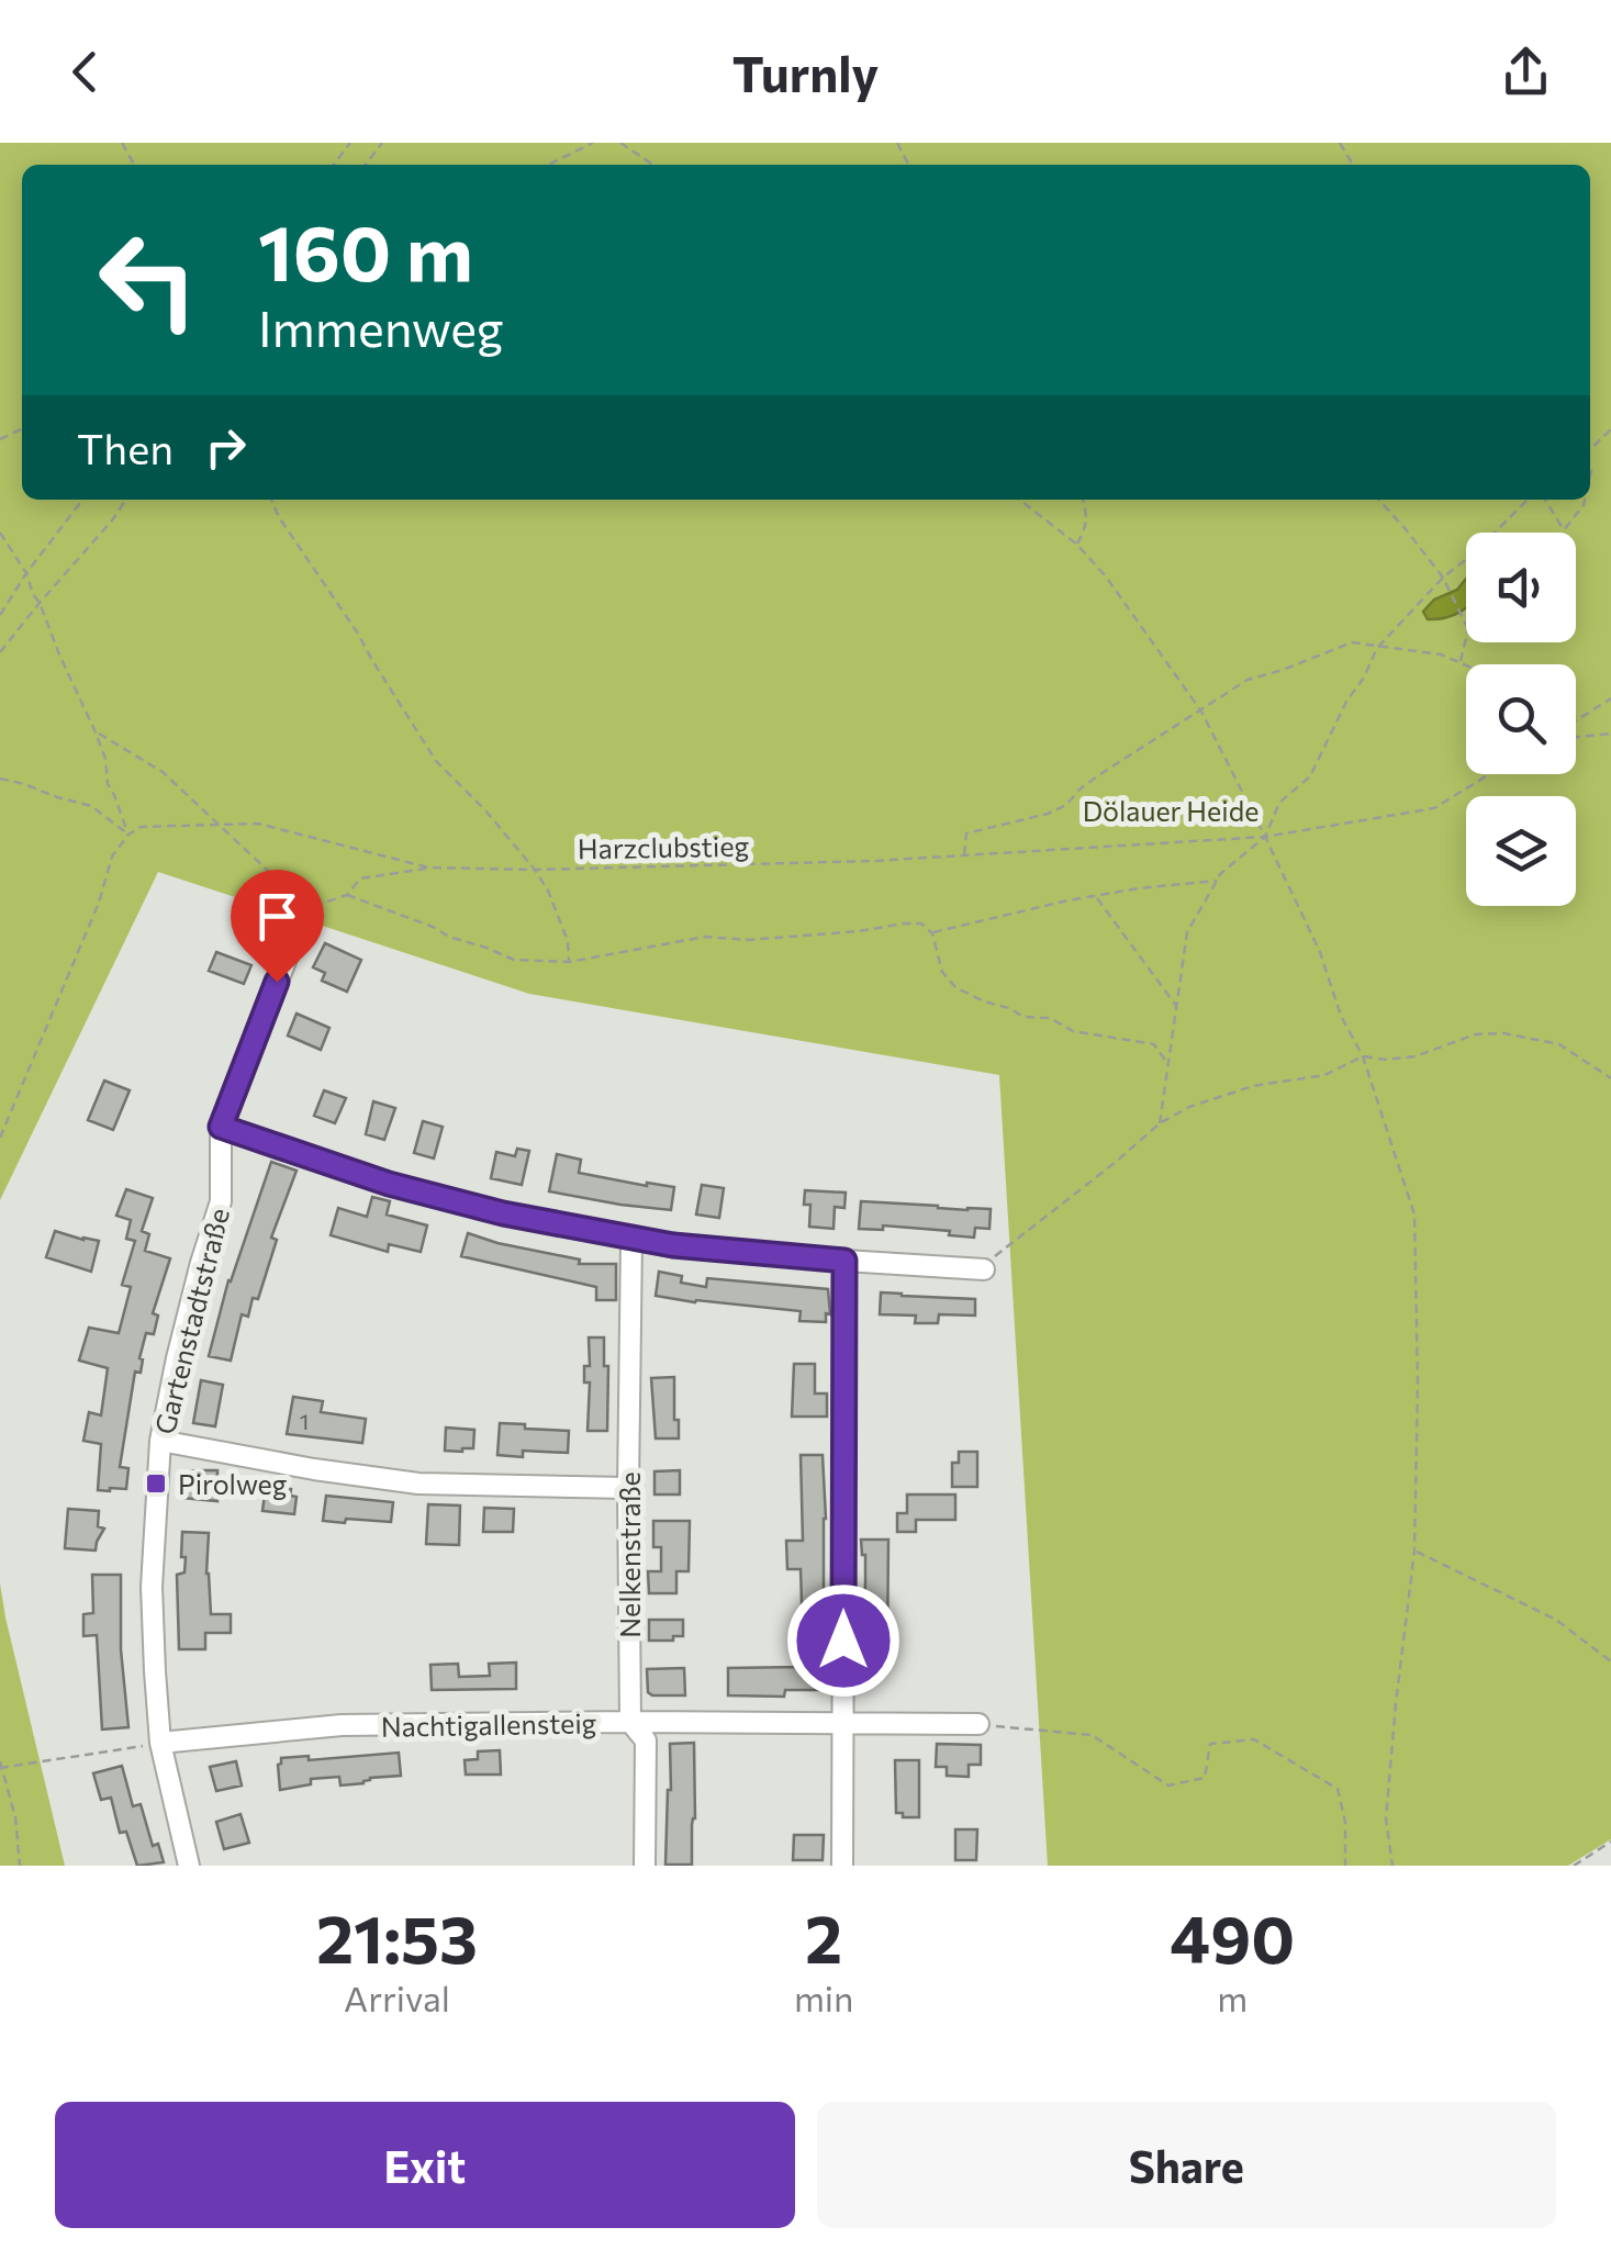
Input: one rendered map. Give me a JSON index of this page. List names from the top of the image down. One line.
{"streets":{"street":["Gartenstadtstraße","Nelkenstraße","Nachtigallensteig"],"path":["Harzclubstieg"]},"crossings":[["Gartenstadtstraße","Nachtigallensteig"],["Nelkenstraße","Nachtigallensteig"]],"parks":["Dölauer Heide"],"places":{"transit":["Pirolweg"]},"house_numbers":["1"],"page":{"header":"Turnly","turn":["160 m","Immenweg"],"then":"Then","eta":["21:53","Arrival","2","min","490","m"],"buttons":["Exit","Share"]}}
